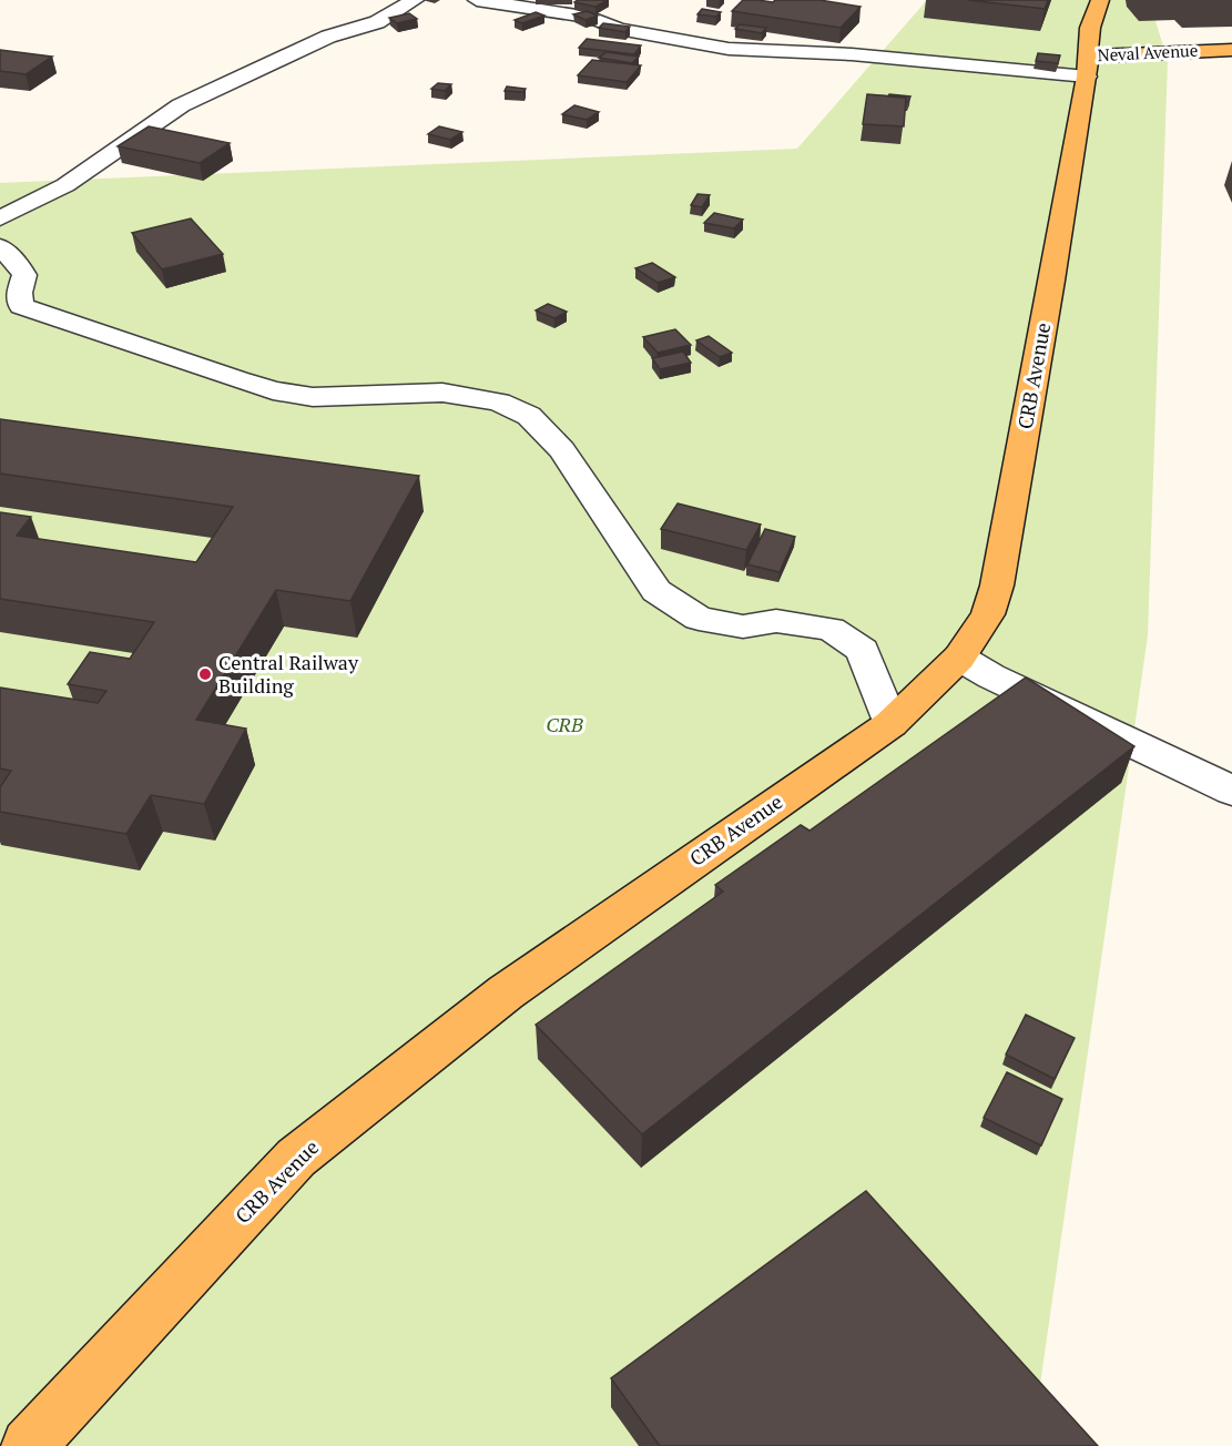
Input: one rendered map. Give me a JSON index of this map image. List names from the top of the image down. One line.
{"streets":{"main road":["Neval Avenue","CRB Avenue"]},"crossings":[["Neval Avenue","CRB Avenue"]],"parks":["CRB"],"places":["Central Railway Building"]}
